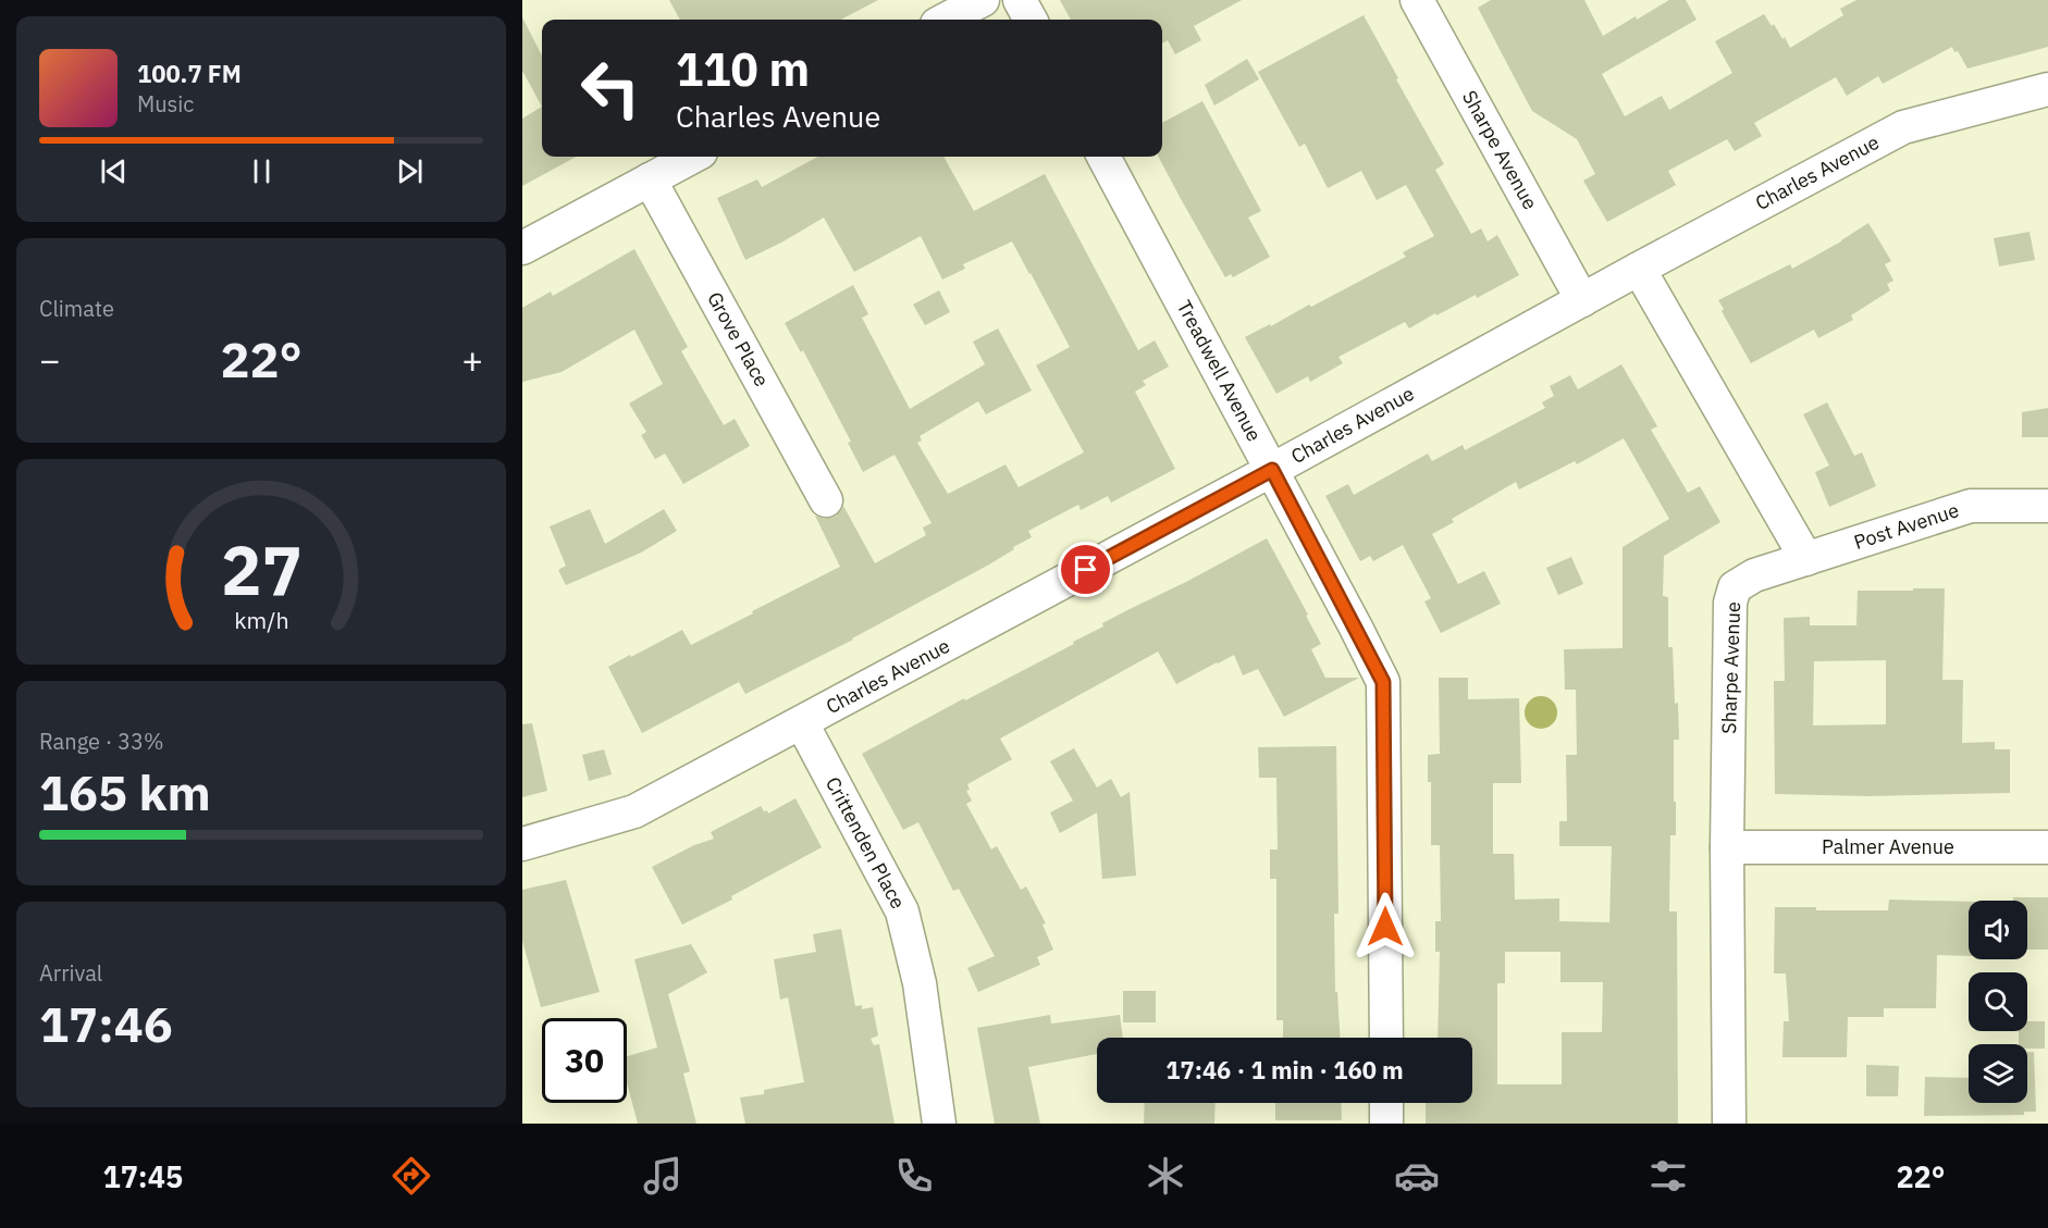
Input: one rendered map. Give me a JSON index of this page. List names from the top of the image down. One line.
{"streets":{"street":["Sharpe Avenue","Charles Avenue","Grove Place","Treadwell Avenue","Post Avenue","Crittenden Place","Palmer Avenue"]},"crossings":[["Sharpe Avenue","Charles Avenue"],["Sharpe Avenue","Post Avenue"],["Sharpe Avenue","Palmer Avenue"],["Charles Avenue","Treadwell Avenue"],["Charles Avenue","Crittenden Place"]],"page":{"turn":["110 m","Charles Avenue"],"song":["100.7 FM","Music"],"tile":["Climate",["Range · 33%","165 km"],["Arrival","17:46"]],"heat":["−","22°","+"],"limit":"30","trip":"17:46 · 1 min · 160 m","tabs":["17:45","22°"],"gauge":["27","km/h"]}}
